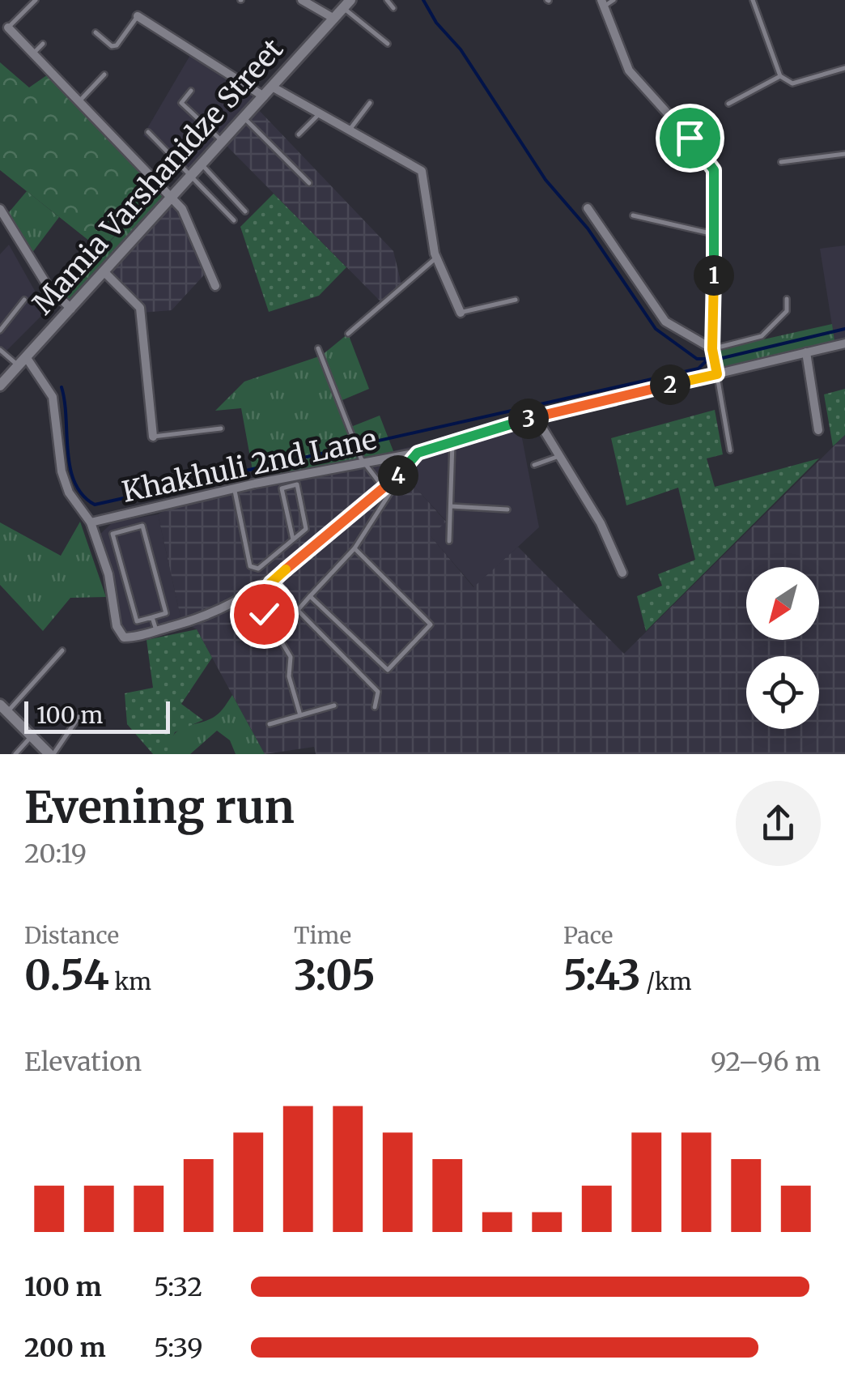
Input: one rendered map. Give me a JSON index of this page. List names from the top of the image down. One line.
{"streets":{"street":["Mamia Varshanidze Street","Khakhuli 2nd Lane"]},"scale_bar":"100 m","north":"bottom left","page":{"pins":["1","2","3","4"],"scale":"100 m","heading":["Evening run","20:19"],"stats":[["Distance","0.54 km"],["Time","3:05"],["Pace","5:43 /km"]],"chart":["Elevation","92–96 m"],"list":[{"name":"100 m","note":"5:32"},{"name":"200 m","note":"5:39"}]}}
